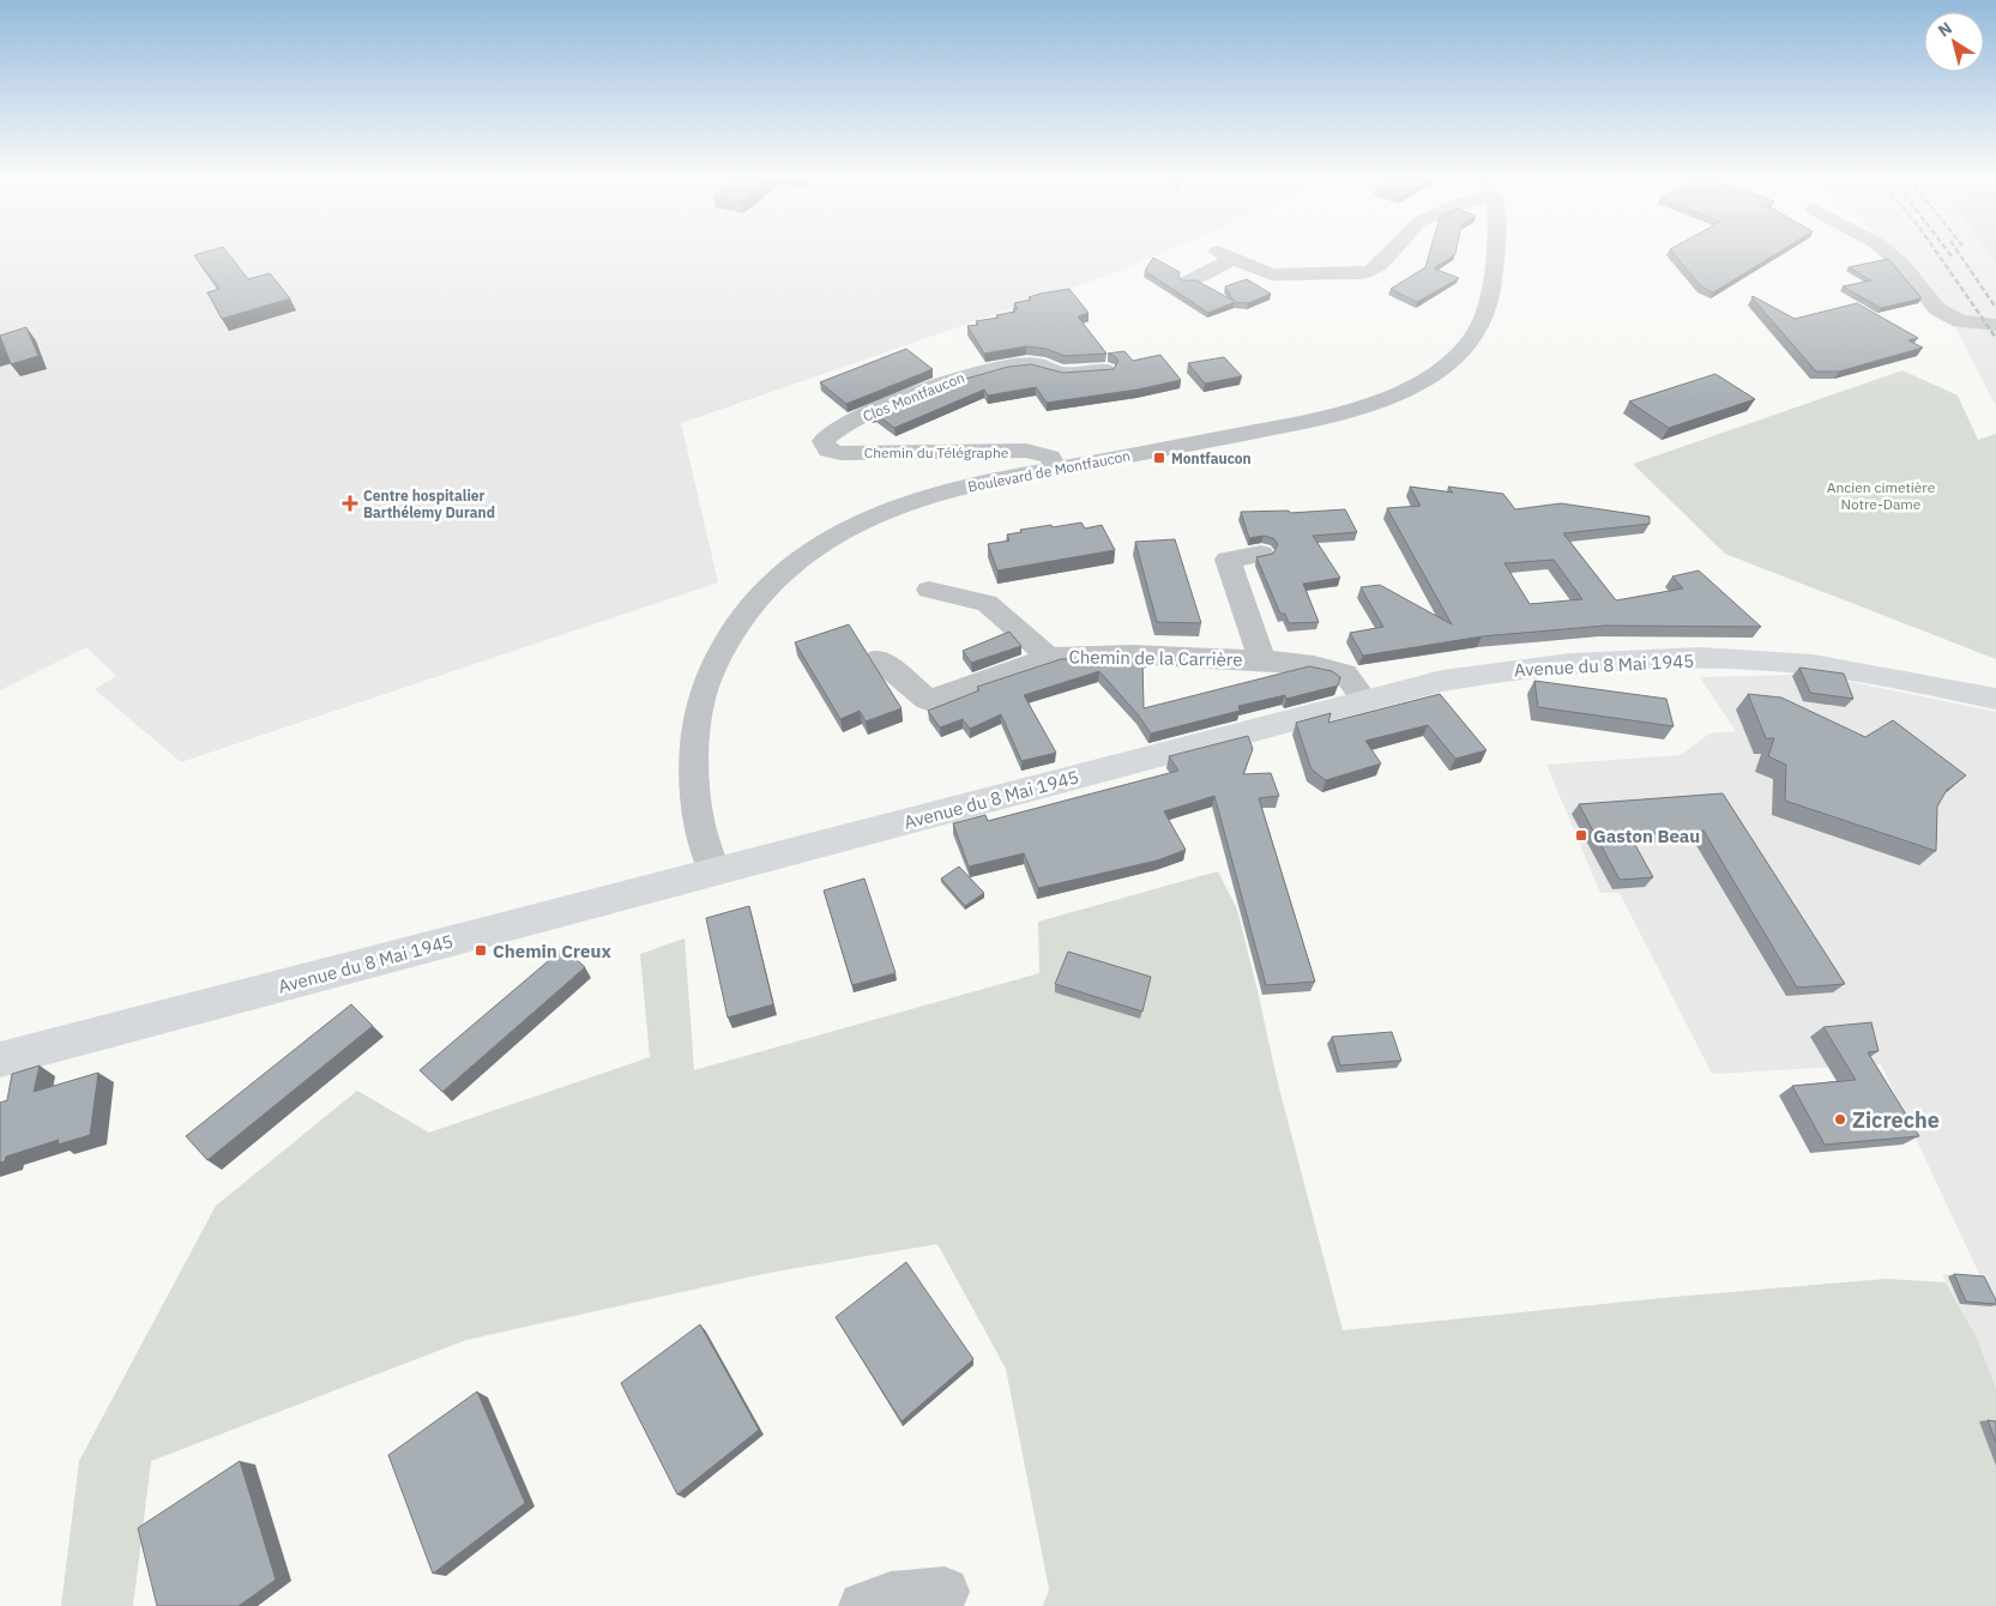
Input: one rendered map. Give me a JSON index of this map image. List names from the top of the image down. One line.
{"streets":{"main road":["Avenue du 8 Mai 1945"],"street":["Clos Montfaucon","Chemin du Télégraphe","Boulevard de Montfaucon","Chemin de la Carrière"]},"crossings":[["Clos Montfaucon","Chemin du Télégraphe"],["Chemin du Télégraphe","Boulevard de Montfaucon"],["Boulevard de Montfaucon","Avenue du 8 Mai 1945"],["Chemin de la Carrière","Avenue du 8 Mai 1945"]],"parks":["Ancien cimetière Notre-Dame"],"places":{"transit":["Montfaucon","Gaston Beau","Chemin Creux"],"health":["Centre hospitalier Barthélemy Durand"],"other":["Zicreche"]},"north":"top left"}
